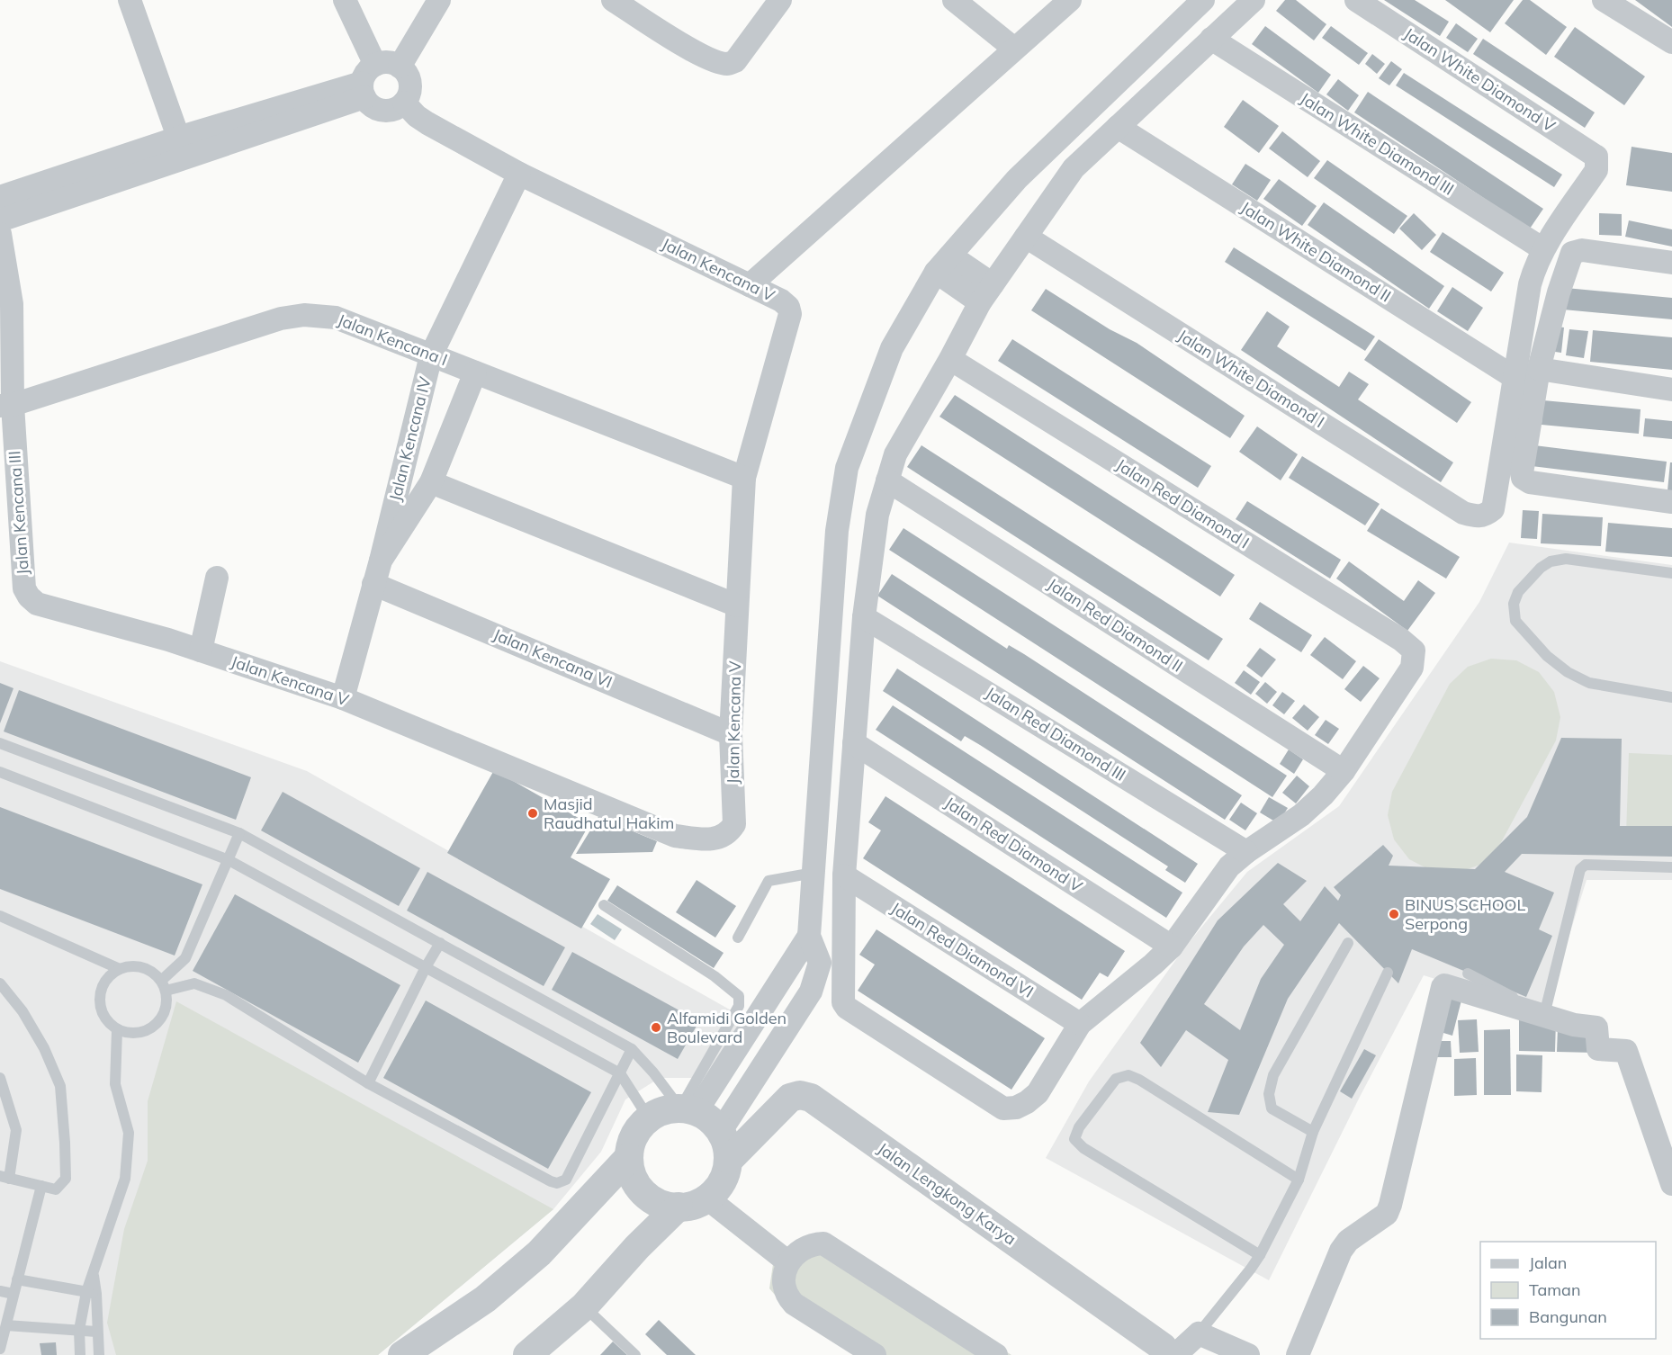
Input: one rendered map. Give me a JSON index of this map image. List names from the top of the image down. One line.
{"streets":{"street":["Jalan White Diamond V","Jalan White Diamond III","Jalan White Diamond II","Jalan Kencana V","Jalan Kencana I","Jalan White Diamond I","Jalan Kencana IV","Jalan Red Diamond I","Jalan Kencana III","Jalan Red Diamond II","Jalan Kencana VI","Jalan Red Diamond III","Jalan Red Diamond V","Jalan Red Diamond VI","Jalan Lengkong Karya"]},"crossings":[["Jalan White Diamond V","Jalan White Diamond III"],["Jalan White Diamond II","Jalan White Diamond I"],["Jalan Kencana V","Jalan Kencana I"],["Jalan Kencana V","Jalan Kencana IV"],["Jalan Kencana V","Jalan Kencana III"],["Jalan Kencana V","Jalan Kencana VI"],["Jalan Kencana I","Jalan Kencana IV"],["Jalan Kencana I","Jalan Kencana III"],["Jalan Kencana IV","Jalan Kencana VI"],["Jalan Red Diamond I","Jalan Red Diamond II"]],"places":["Masjid Raudhatul Hakim","BINUS SCHOOL Serpong","Alfamidi Golden Boulevard"],"legend":["Jalan","Taman","Bangunan"]}
